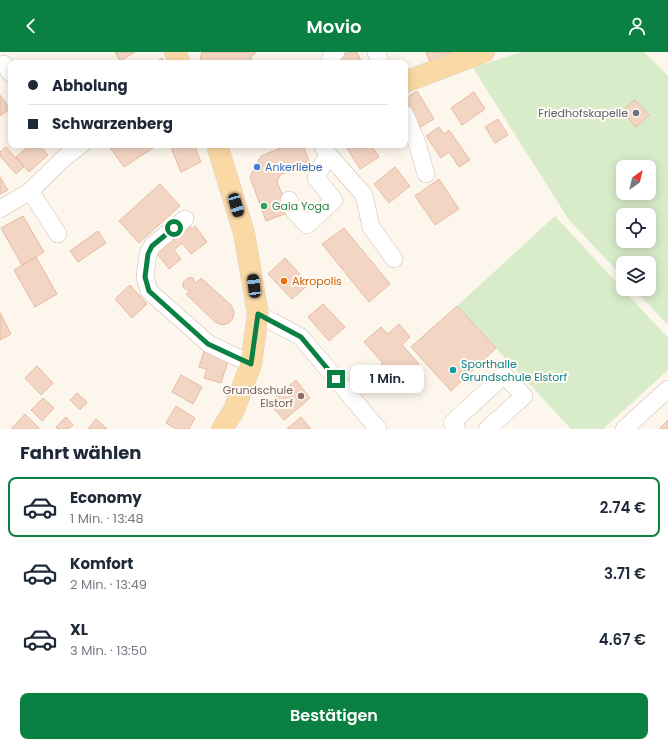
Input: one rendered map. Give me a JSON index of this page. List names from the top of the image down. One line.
{"places":["Friedhofskapelle","Ankerliebe","Gaia Yoga","Akropolis","Sporthalle Grundschule Elstorf","Grundschule Elstorf"],"north":"top right","page":{"header":"Movio","banner":["Abholung","Schwarzenberg"],"bubble":"1 Min.","heading":"Fahrt wählen","list":[{"name":"Economy","note":"1 Min. · 13:48","value":"2.74 €"},{"name":"Komfort","note":"2 Min. · 13:49","value":"3.71 €"},{"name":"XL","note":"3 Min. · 13:50","value":"4.67 €"}],"buttons":"Bestätigen"}}
